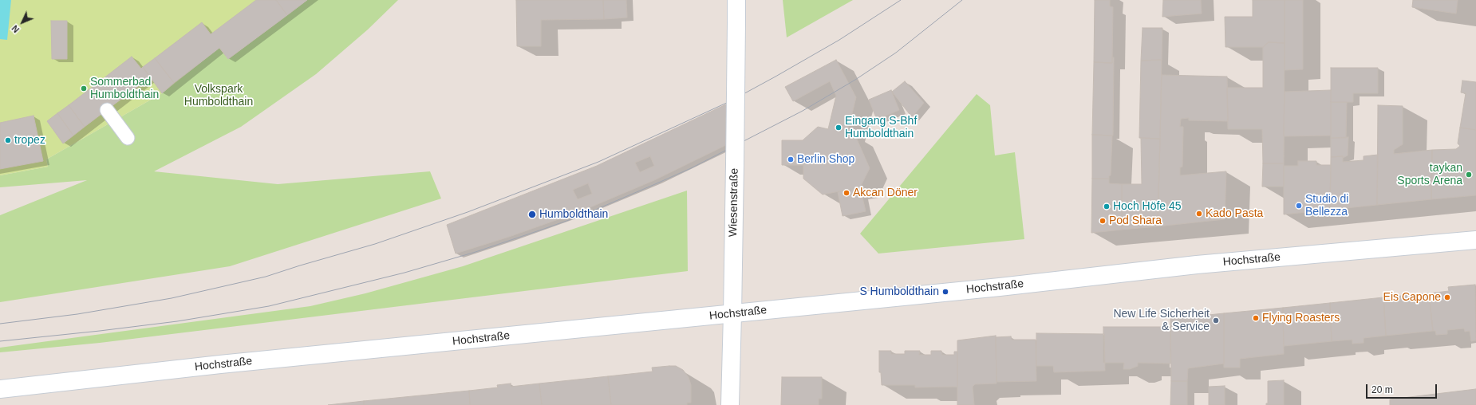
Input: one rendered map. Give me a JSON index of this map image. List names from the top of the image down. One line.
{"streets":{"street":["Wiesenstraße","Hochstraße"]},"crossings":[["Wiesenstraße","Hochstraße"]],"parks":["Volkspark Humboldthain"],"places":["Sommerbad Humboldthain","Eingang S-Bhf Humboldthain","tropez","Berlin Shop","taykan Sports Arena","Akcan Döner","Studio di Bellezza","Hoch Höfe 45","Kado Pasta","Humboldthain","Pod Shara","S Humboldthain","Eis Capone","Flying Roasters","New Life Sicherheit & Service"],"scale_bar":"20 m","north":"bottom left"}
